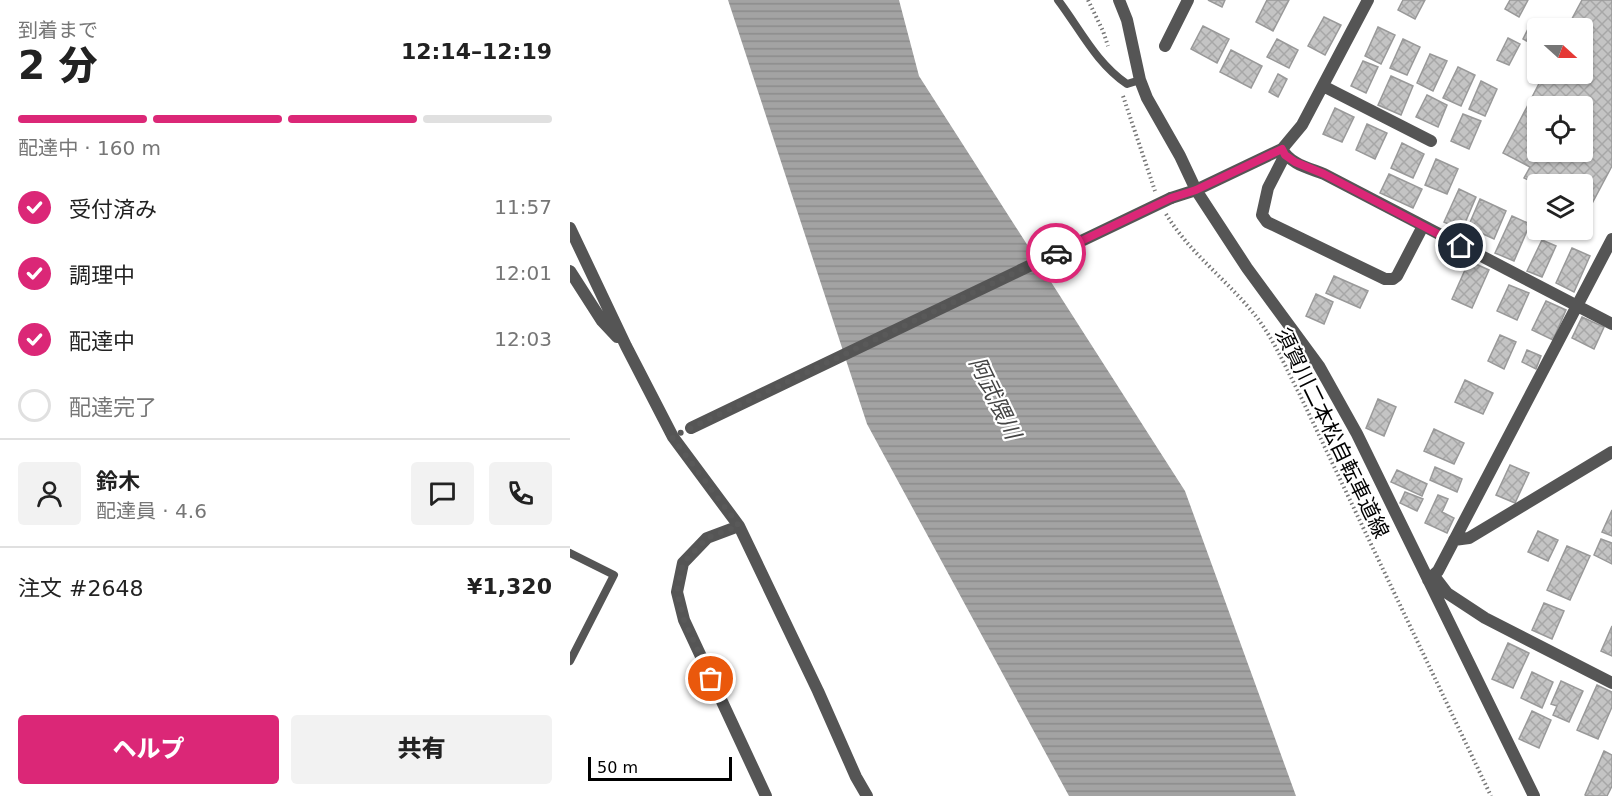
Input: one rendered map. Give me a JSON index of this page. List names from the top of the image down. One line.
{"streets":{"path":["須賀川二本松自転車道線"]},"water":["阿武隈川"],"scale_bar":"50 m","north":"right","page":{"heading":["2 分","到着まで","12:14–12:19"],"panel":["鈴木","配達員 · 4.6","注文 #2648","¥1,320"],"bar":"配達中 · 160 m","list":[["受付済み","11:57"],["調理中","12:01"],["配達中","12:03"],"配達完了"],"buttons":["ヘルプ","共有"],"scale":"50 m"}}
